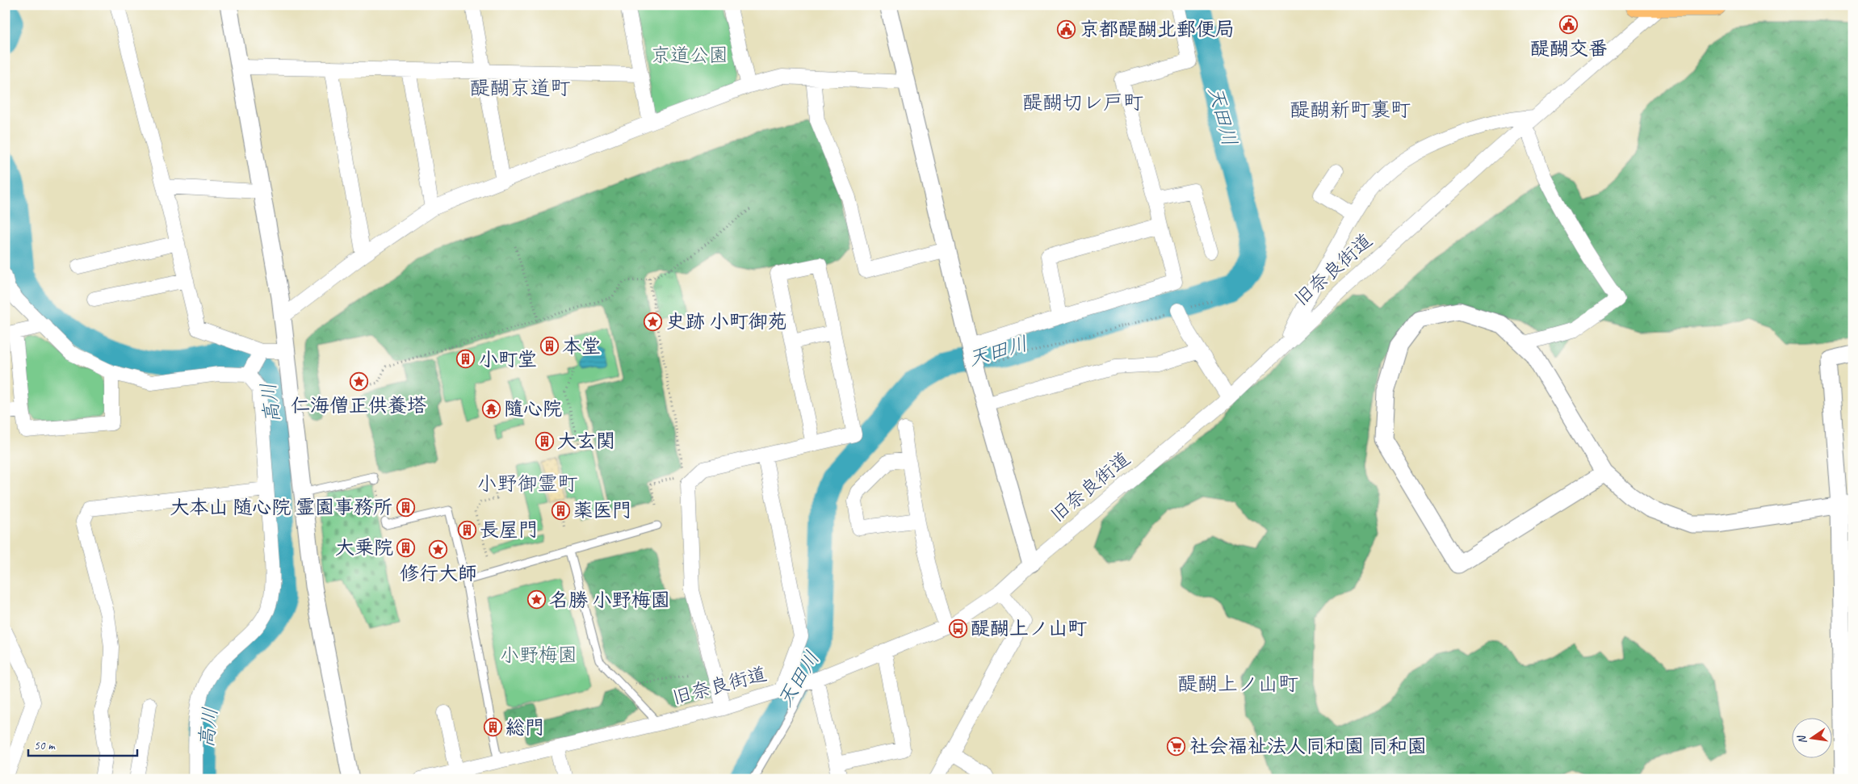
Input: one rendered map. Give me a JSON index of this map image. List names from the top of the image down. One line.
{"streets":{"street":["旧奈良街道"]},"districts":["醍醐京道町","醍醐切レ戸町","醍醐新町裏町","小野御霊町","醍醐上ノ山町"],"water":["天田川","高川"],"parks":["京道公園","小野梅園"],"places":{"public building":["醍醐交番","京都醍醐北郵便局"],"place":["史跡 小町御苑","仁海僧正供養塔","修行大師","名勝 小野梅園"],"building":["本堂","小町堂","大玄関","大本山 随心院 霊園事務所","薬医門","長屋門","大乗院","総門"],"temple":["隨心院"],"bus stop":["醍醐上ノ山町"],"supermarket":["社会福祉法人同和園 同和園"]},"scale_bar":"50 m","north":"left"}
